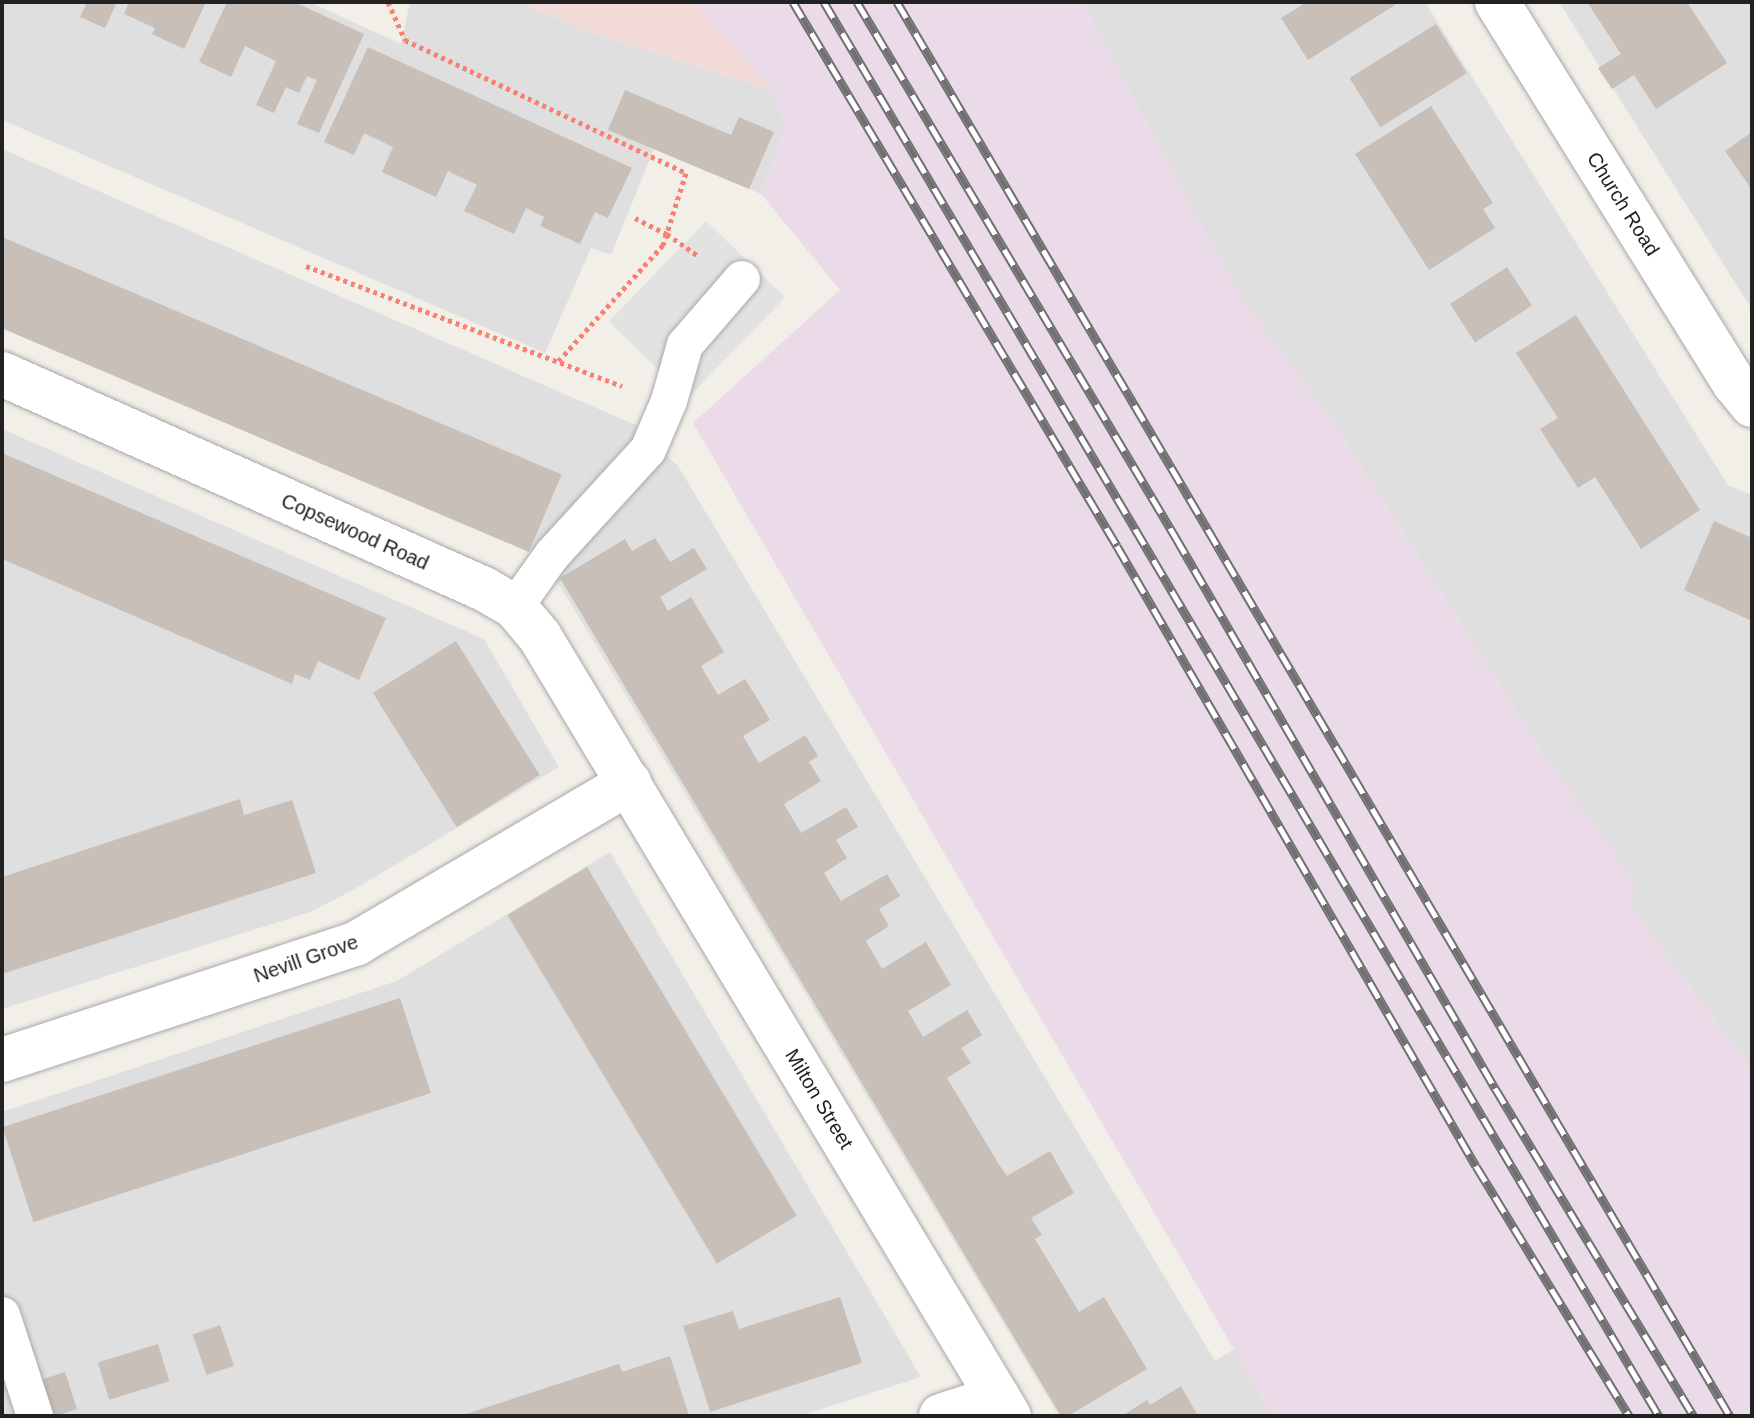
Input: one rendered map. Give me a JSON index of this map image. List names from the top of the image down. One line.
{"streets":{"street":["Church Road","Copsewood Road","Nevill Grove","Milton Street"]},"crossings":[["Copsewood Road","Nevill Grove"],["Copsewood Road","Milton Street"],["Nevill Grove","Milton Street"]]}
